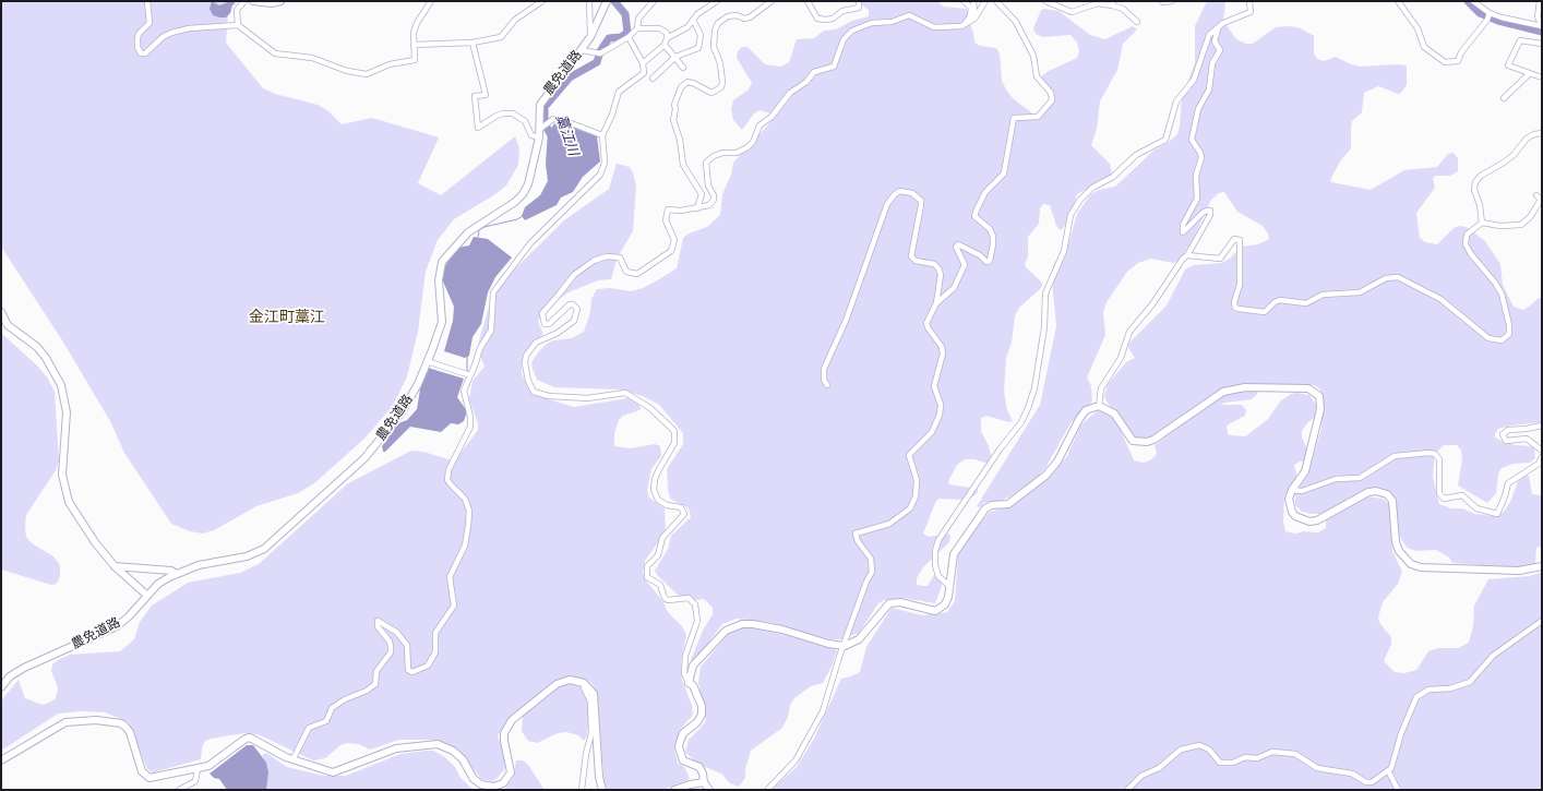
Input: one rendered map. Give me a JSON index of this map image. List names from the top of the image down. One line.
{"streets":{"street":["農免道路"]},"districts":["金江町藁江"],"water":["藁江川"]}
